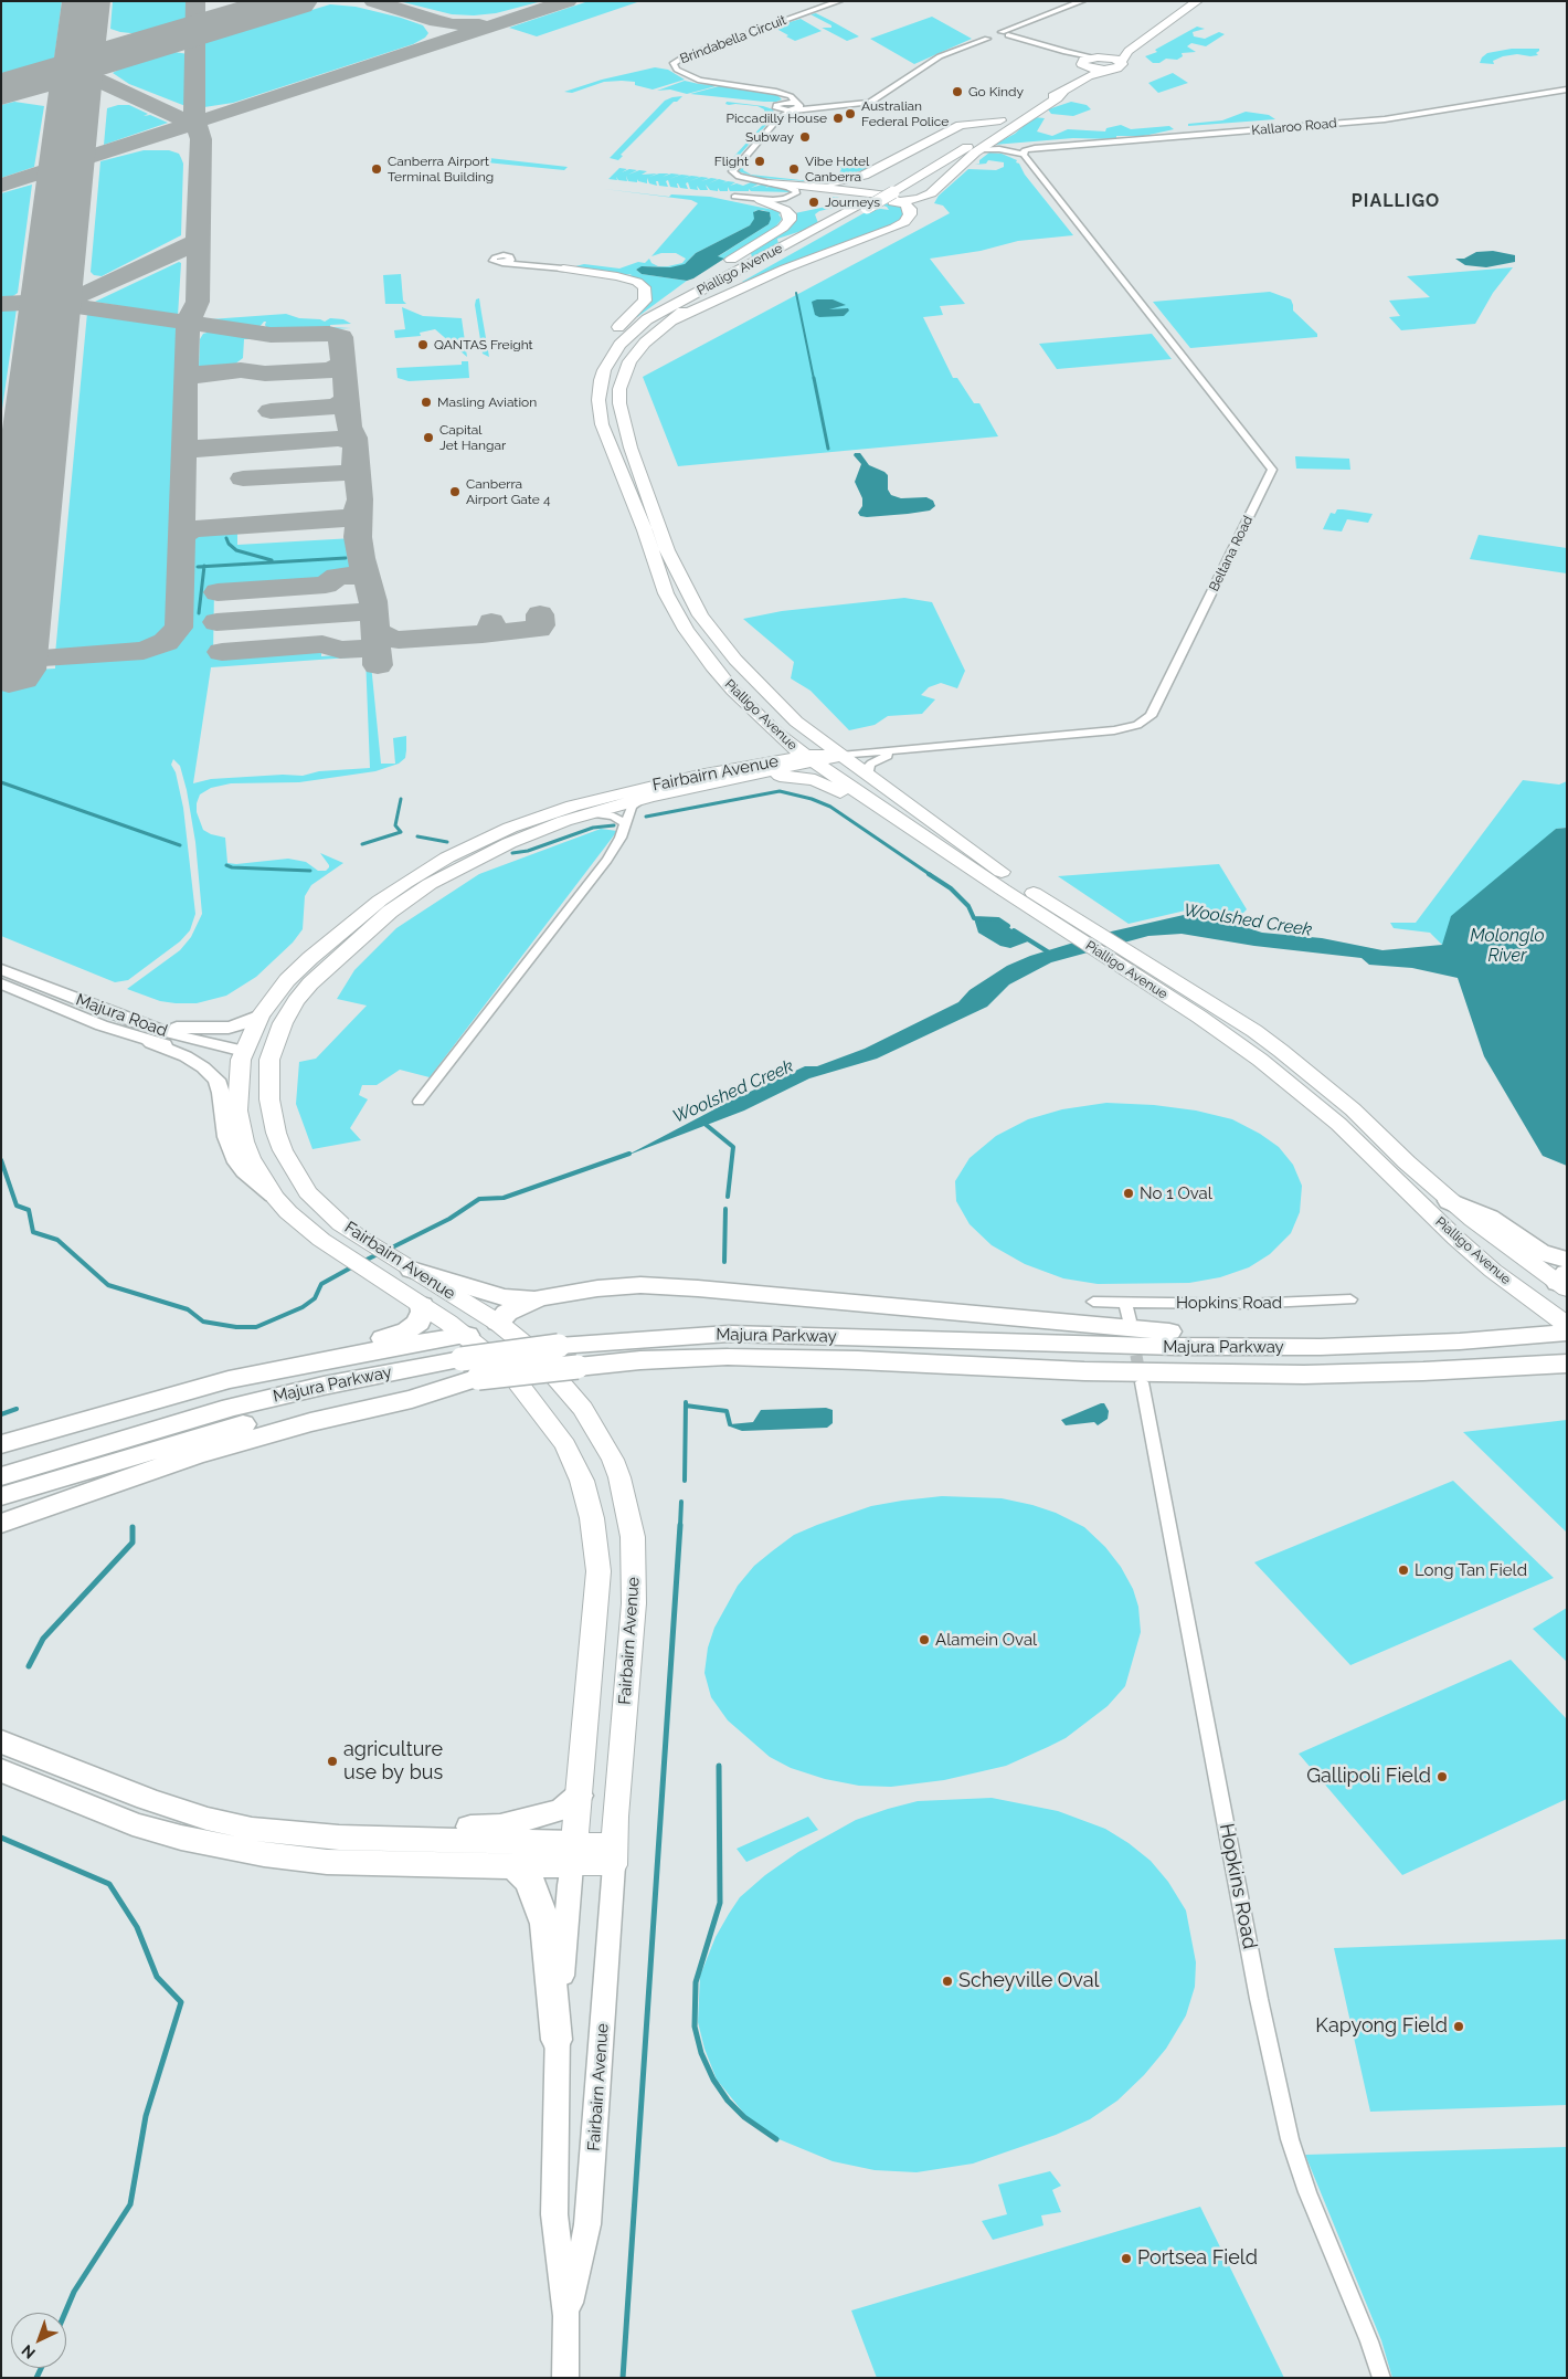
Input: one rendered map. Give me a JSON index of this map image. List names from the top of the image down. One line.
{"streets":{"highway":["Majura Parkway"],"main road":["Pialligo Avenue","Fairbairn Avenue","Majura Road"],"street":["Brindabella Circuit","Kallaroo Road","Beltana Road","Hopkins Road"]},"crossings":[["Kallaroo Road","Beltana Road"],["Pialligo Avenue","Beltana Road"],["Pialligo Avenue","Fairbairn Avenue"],["Pialligo Avenue","Majura Parkway"],["Beltana Road","Fairbairn Avenue"],["Fairbairn Avenue","Majura Road"],["Fairbairn Avenue","Majura Parkway"]],"districts":["PIALLIGO"],"water":["Woolshed Creek","Molonglo River"],"places":["Go Kindy","Australian Federal Police","Piccadilly House","Subway","Flight","Canberra Airport Terminal Building","Vibe Hotel Canberra","Journeys","QANTAS Freight","Masling Aviation","Capital Jet Hangar","Canberra Airport Gate 4","No 1 Oval","Long Tan Field","Alamein Oval","agriculture use by bus","Gallipoli Field","Scheyville Oval","Kapyong Field","Portsea Field"],"north":"bottom left"}
